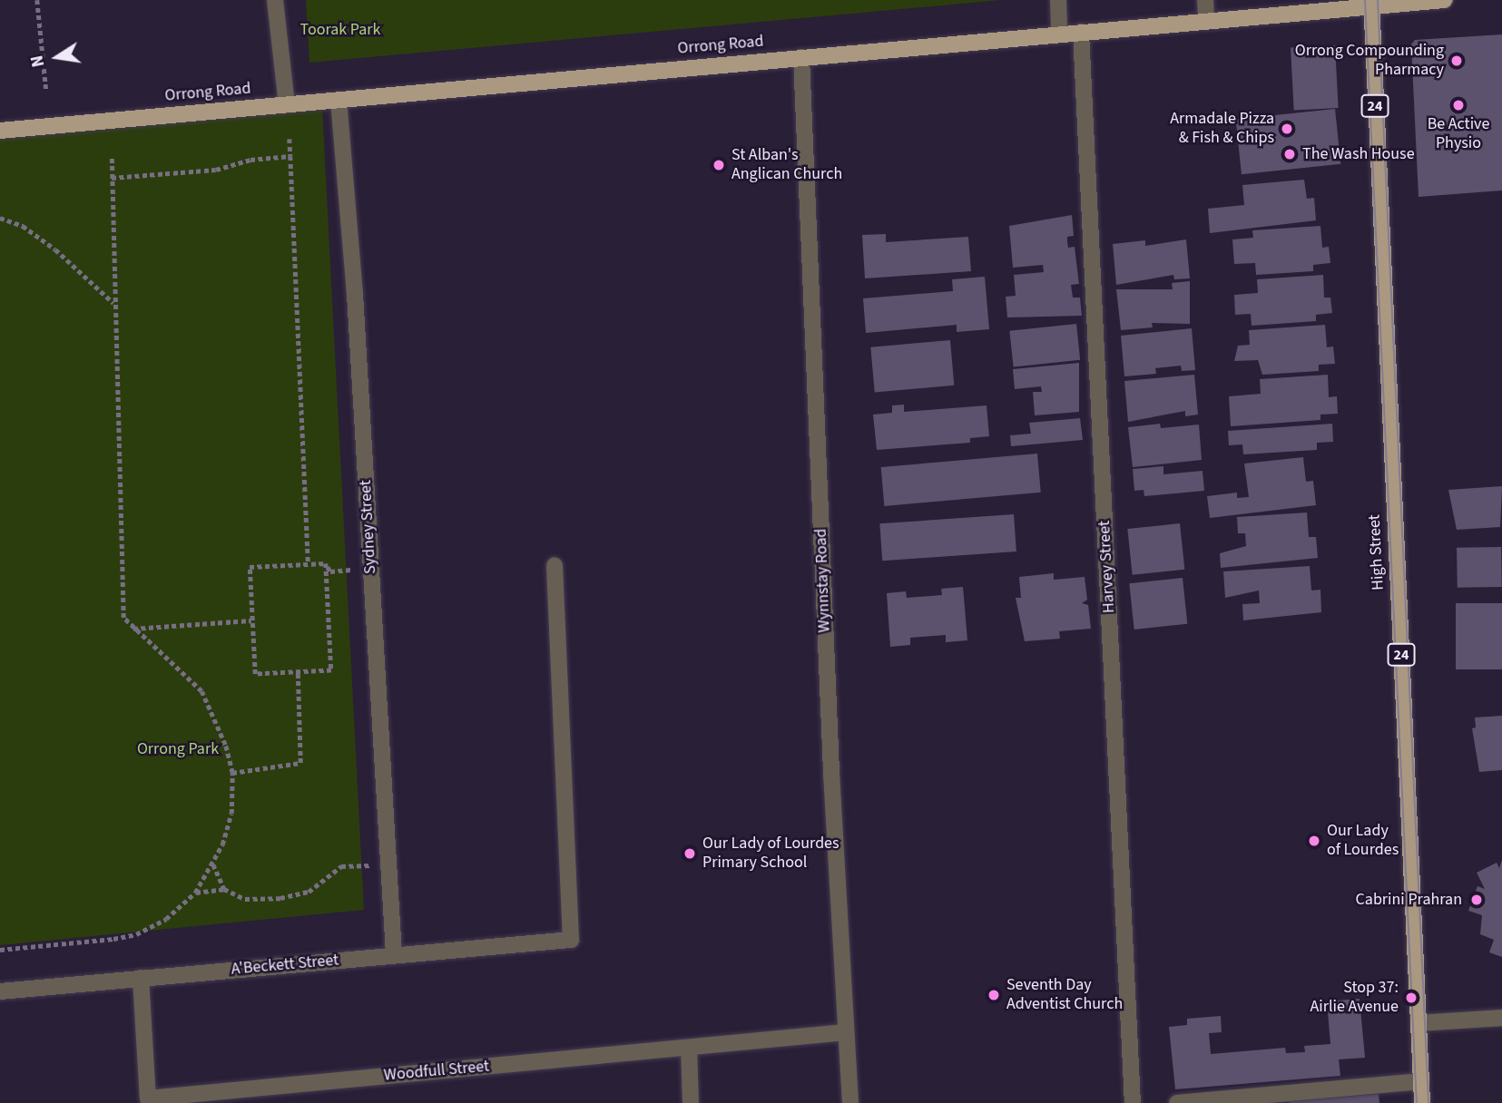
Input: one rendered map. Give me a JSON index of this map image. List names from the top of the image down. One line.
{"streets":{"main road":["Orrong Road","24","High Street"],"street":["Sydney Street","Harvey Street","Wynnstay Road","A'Beckett Street","Woodfull Street"]},"crossings":[["Orrong Road","Sydney Street"],["Orrong Road","High Street"],["Orrong Road","Harvey Street"],["Orrong Road","Wynnstay Road"],["Sydney Street","A'Beckett Street"],["Wynnstay Road","Woodfull Street"],["A'Beckett Street","Woodfull Street"]],"parks":["Toorak Park","Orrong Park"],"places":["Orrong Compounding Pharmacy","Be Active Physio","Armadale Pizza & Fish & Chips","The Wash House","St Alban's Anglican Church","Our Lady of Lourdes","Our Lady of Lourdes Primary School","Cabrini Prahran","Seventh Day Adventist Church","Stop 37: Airlie Avenue"],"north":"left"}
